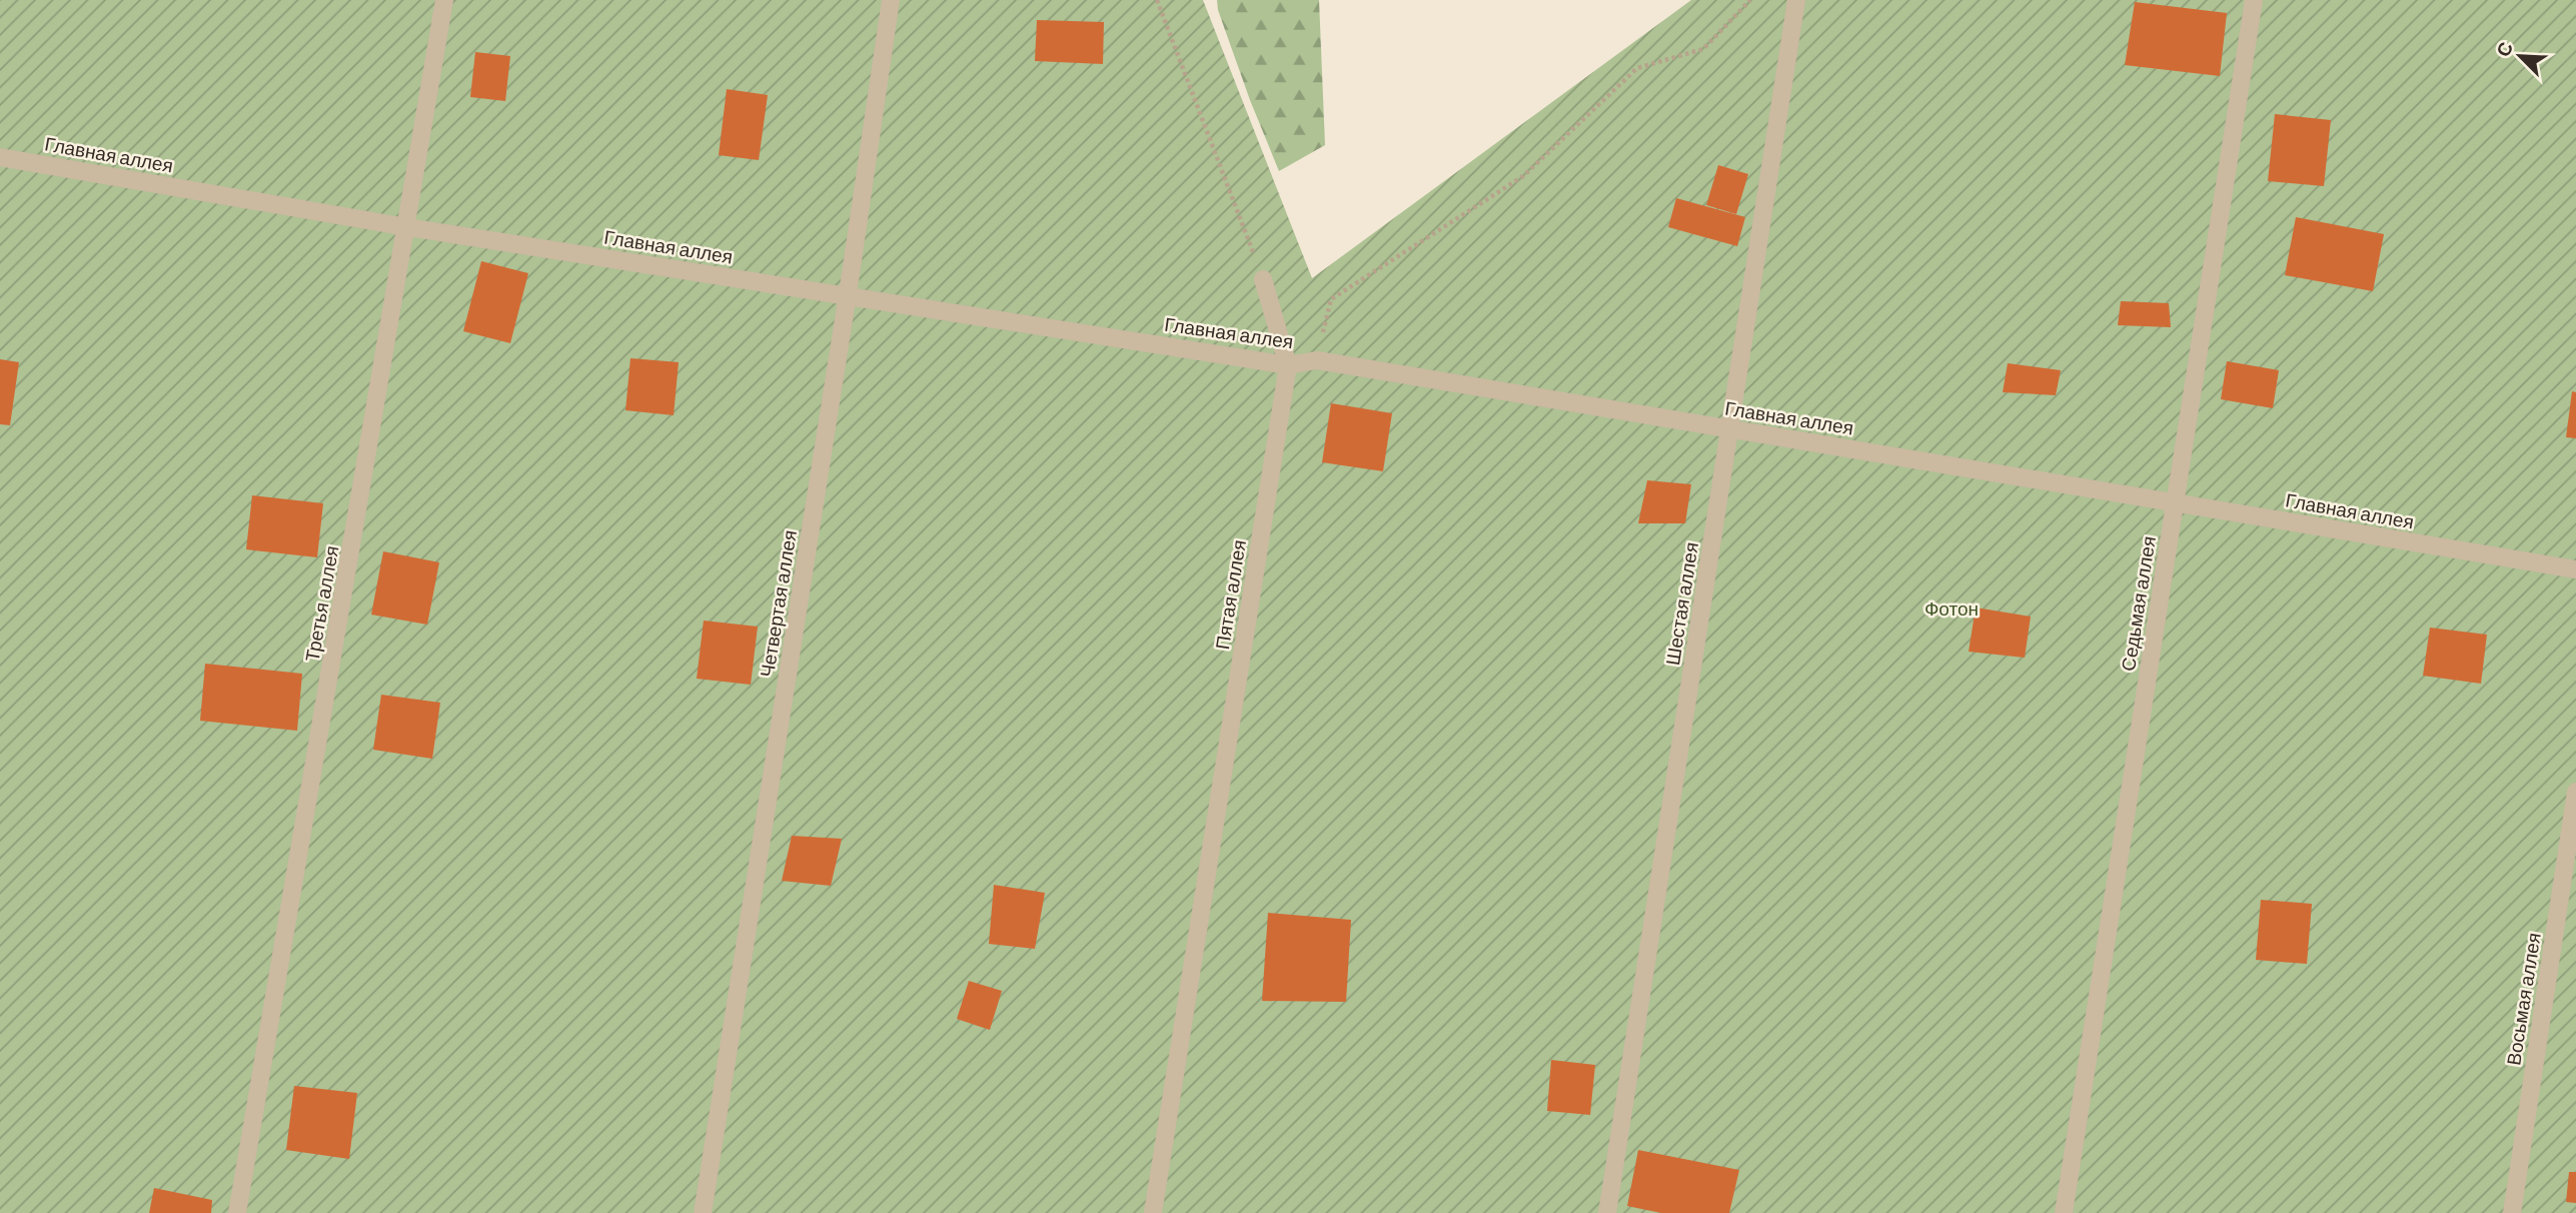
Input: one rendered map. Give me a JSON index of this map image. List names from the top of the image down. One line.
{"streets":{"street":["Главная аллея","Пятая аллея","Третья аллея","Четвертая аллея","Шестая аллея","Седьмая аллея","Восьмая аллея"]},"crossings":[["Главная аллея","Пятая аллея"],["Главная аллея","Третья аллея"],["Главная аллея","Четвертая аллея"],["Главная аллея","Шестая аллея"],["Главная аллея","Седьмая аллея"]],"parks":["Фотон"],"north":"top left"}
